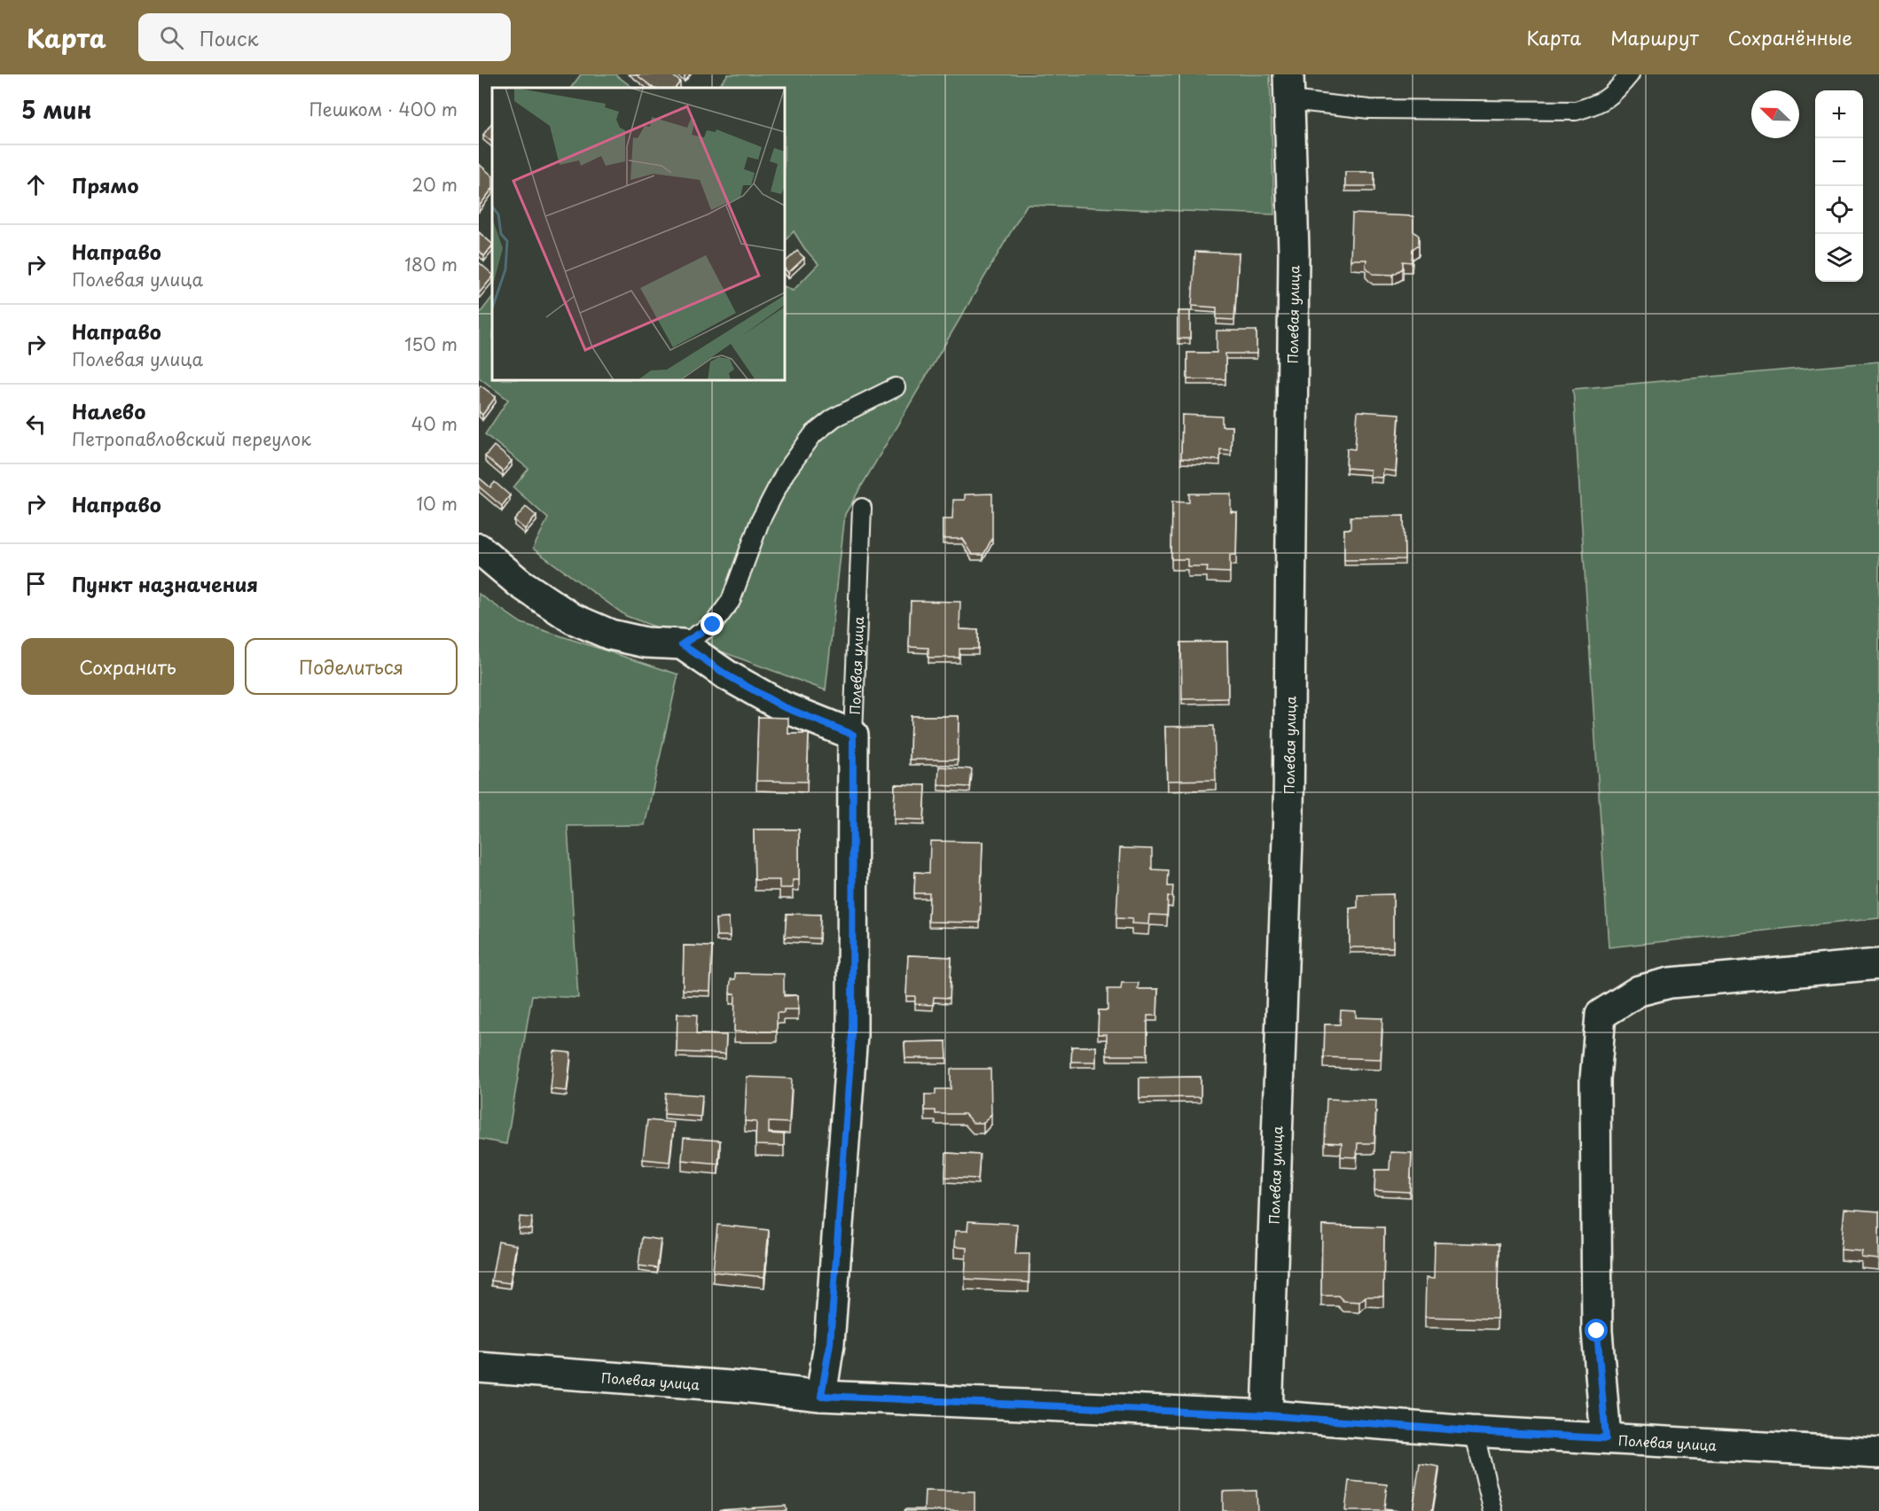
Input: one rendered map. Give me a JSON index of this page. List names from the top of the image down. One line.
{"streets":{"street":["Полевая улица"]},"north":"top left","page":{"header":"Карта","search":"Поиск","nav":["Карта","Маршрут","Сохранённые"],"heading":["5 мин","Пешком · 400 m"],"map_buttons":["+","−"],"list":[["Прямо","20 m"],["Направо","Полевая улица","180 m"],["Направо","Полевая улица","150 m"],["Налево","Петропавловский переулок","40 m"],["Направо","10 m"],"Пункт назначения"],"buttons":["Сохранить","Поделиться"]}}
